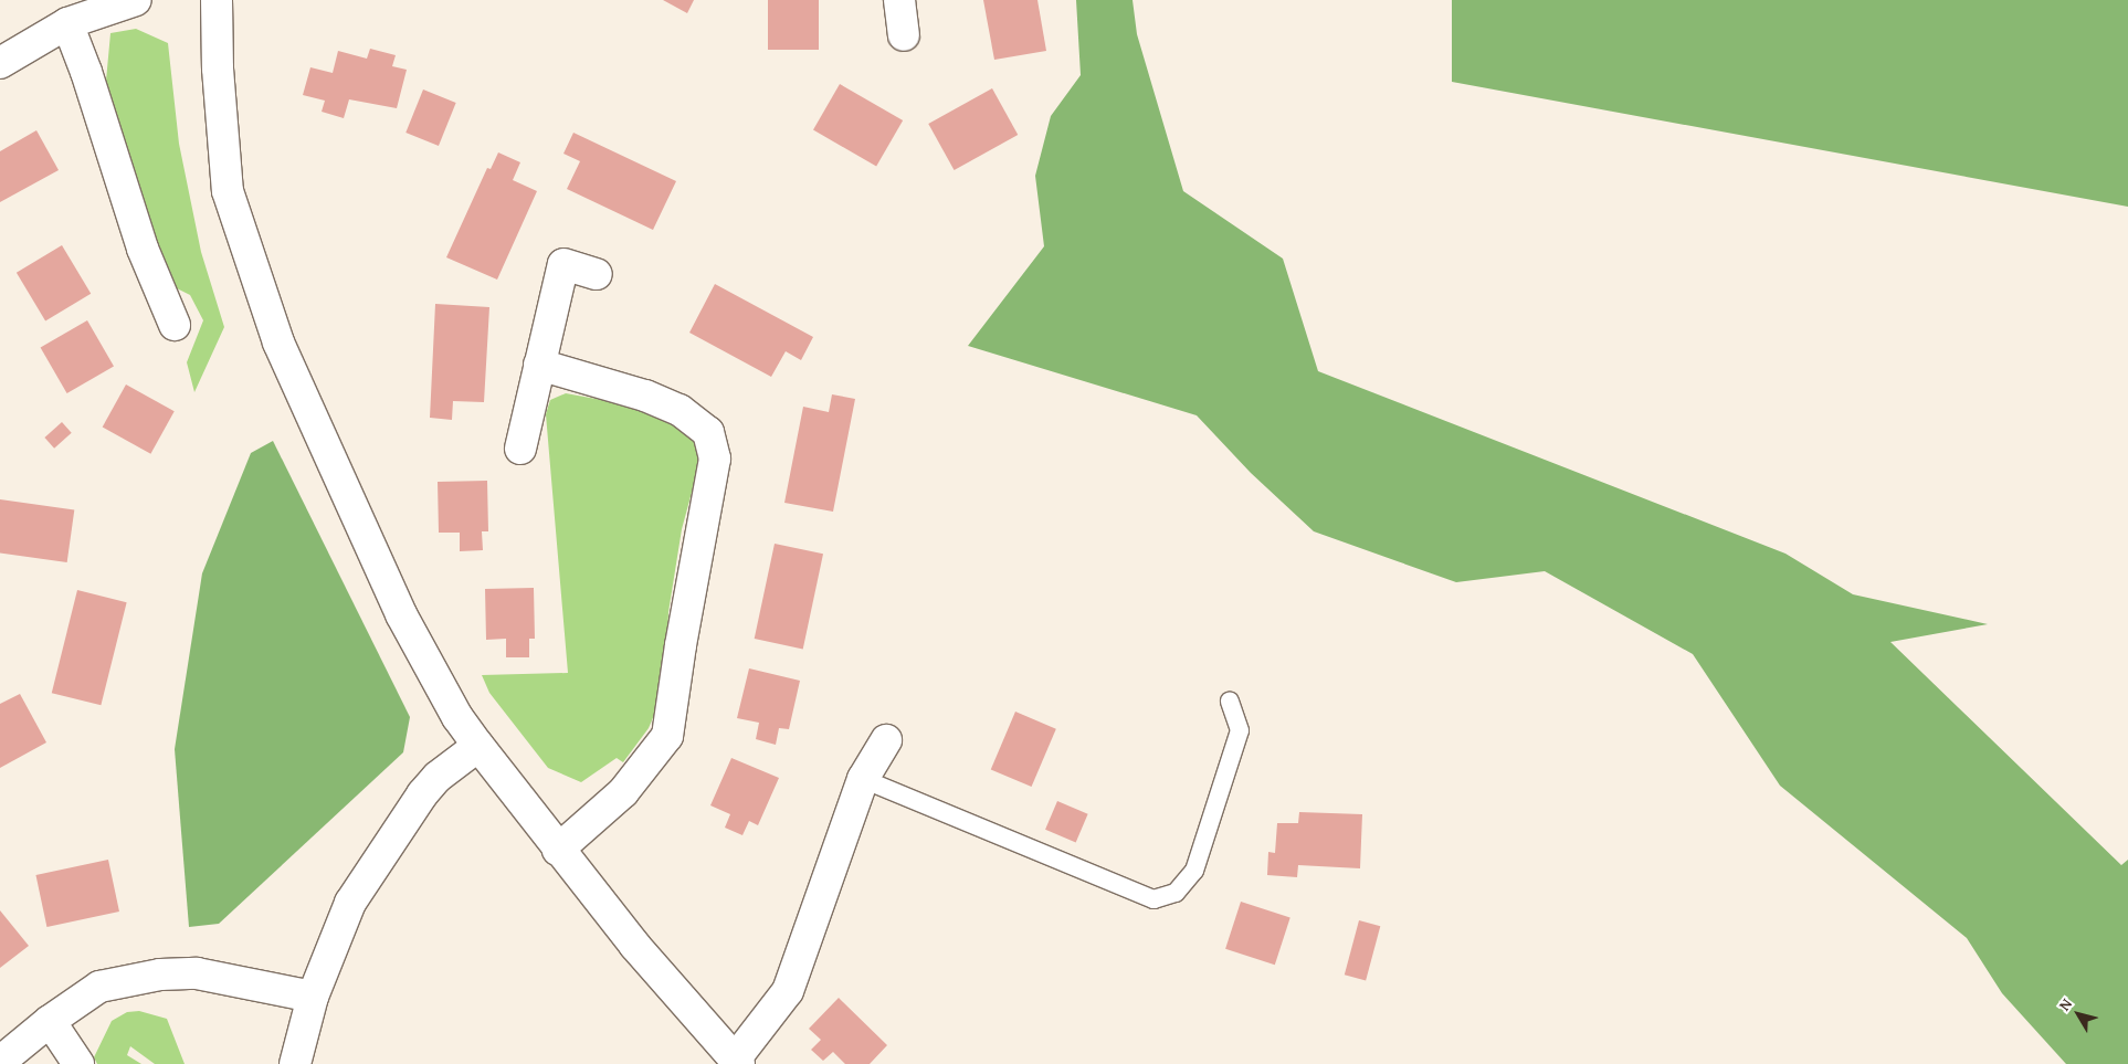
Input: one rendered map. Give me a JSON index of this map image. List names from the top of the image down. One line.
{"north":"top left"}
